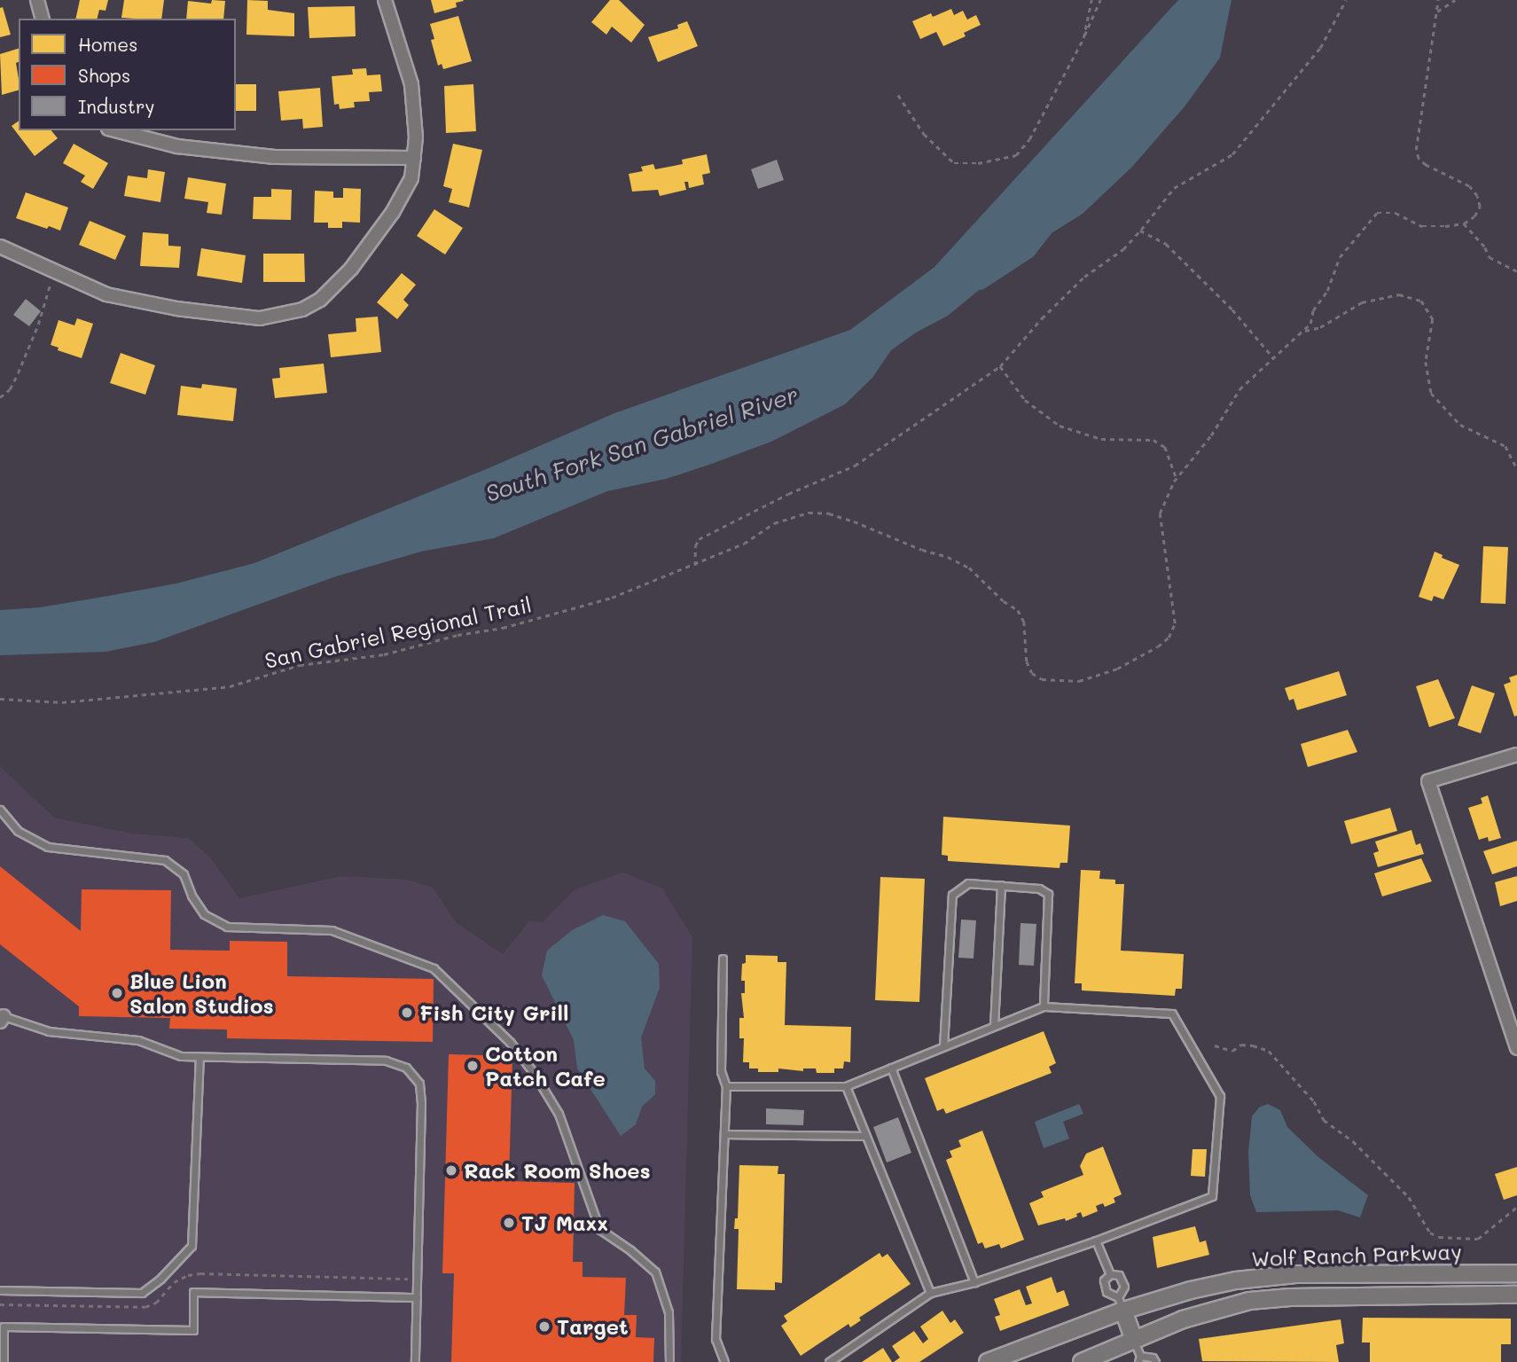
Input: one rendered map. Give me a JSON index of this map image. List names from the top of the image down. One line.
{"streets":{"street":["Wolf Ranch Parkway"],"path":["San Gabriel Regional Trail"]},"water":["South Fork San Gabriel River"],"places":["Blue Lion Salon Studios","Fish City Grill","Cotton Patch Cafe","Rack Room Shoes","TJ Maxx","Target"],"legend":["Homes","Shops","Industry"]}
